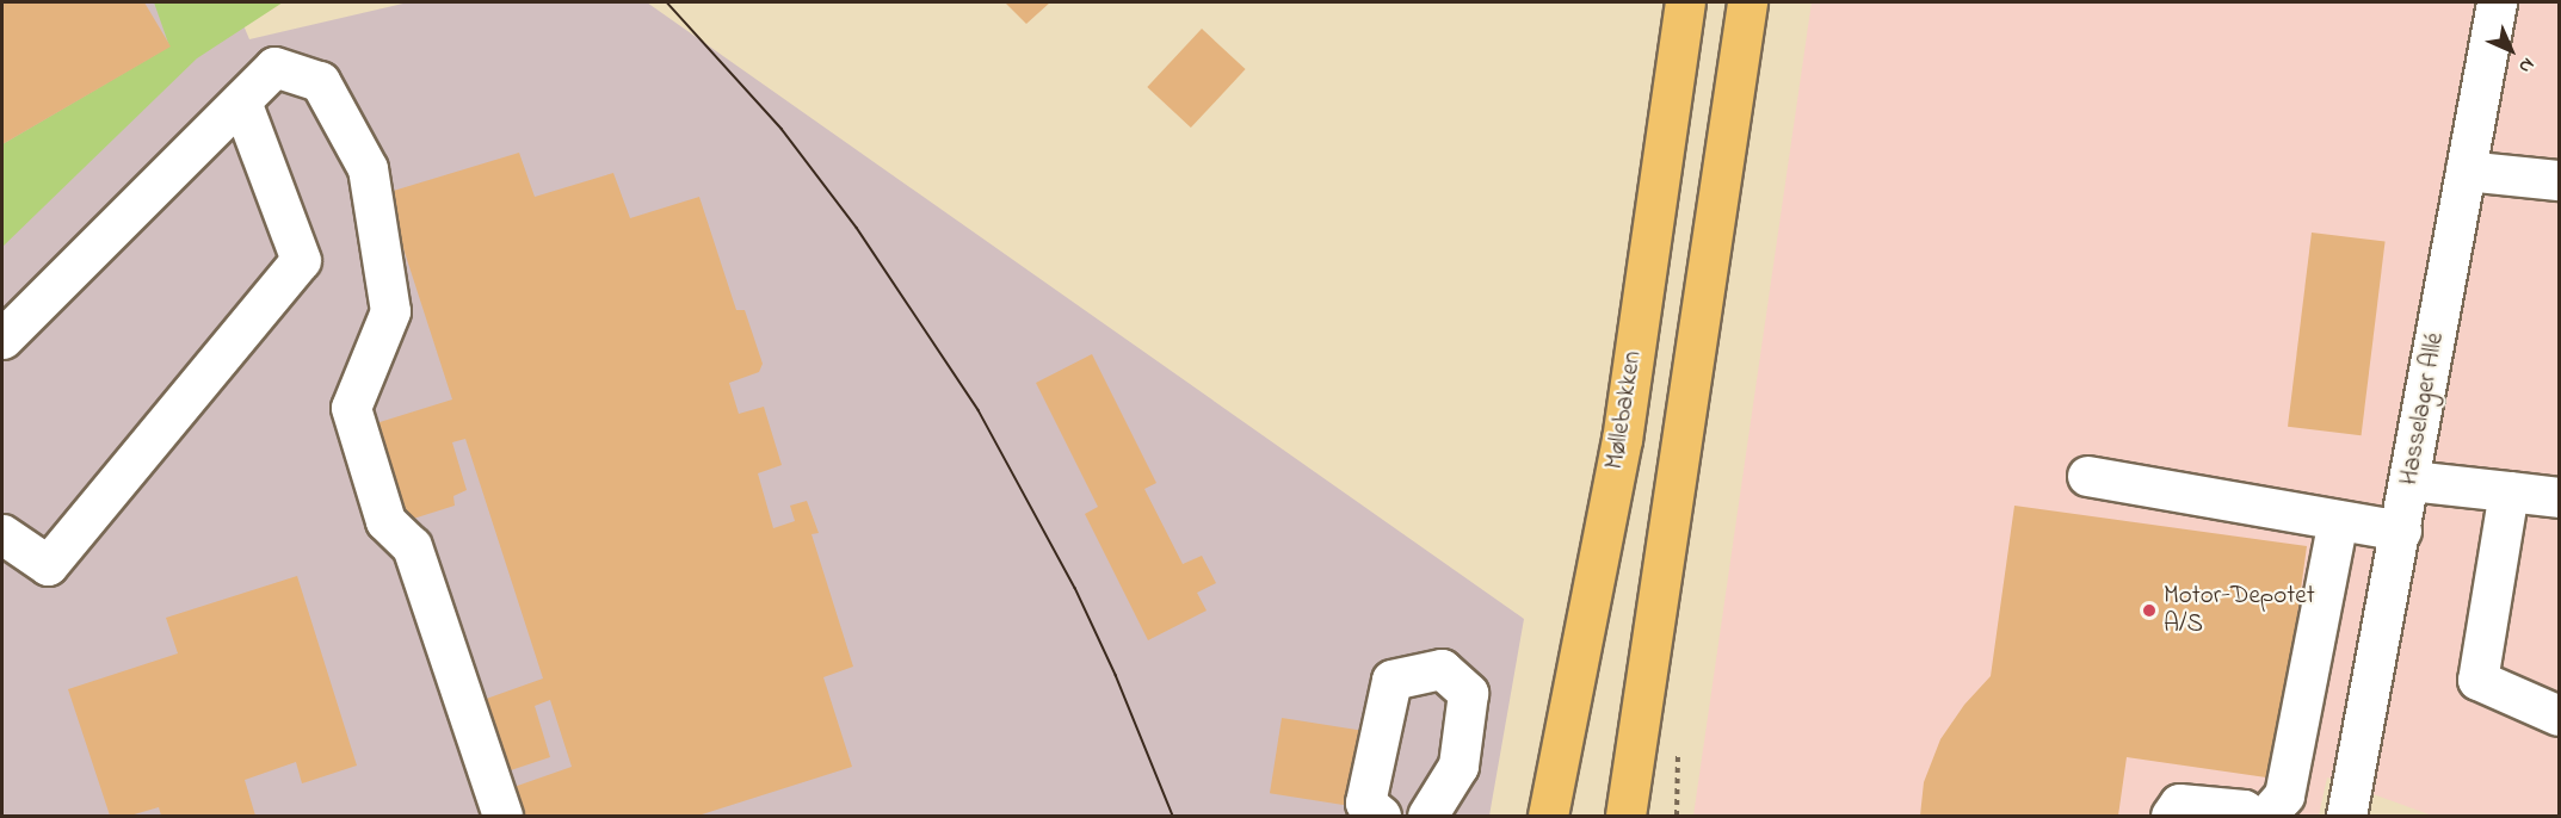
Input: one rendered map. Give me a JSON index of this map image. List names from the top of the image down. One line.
{"streets":{"main road":["Møllebakken"],"street":["Hasselager Allé"]},"places":["Motor-Depotet A/S"],"north":"bottom right"}
